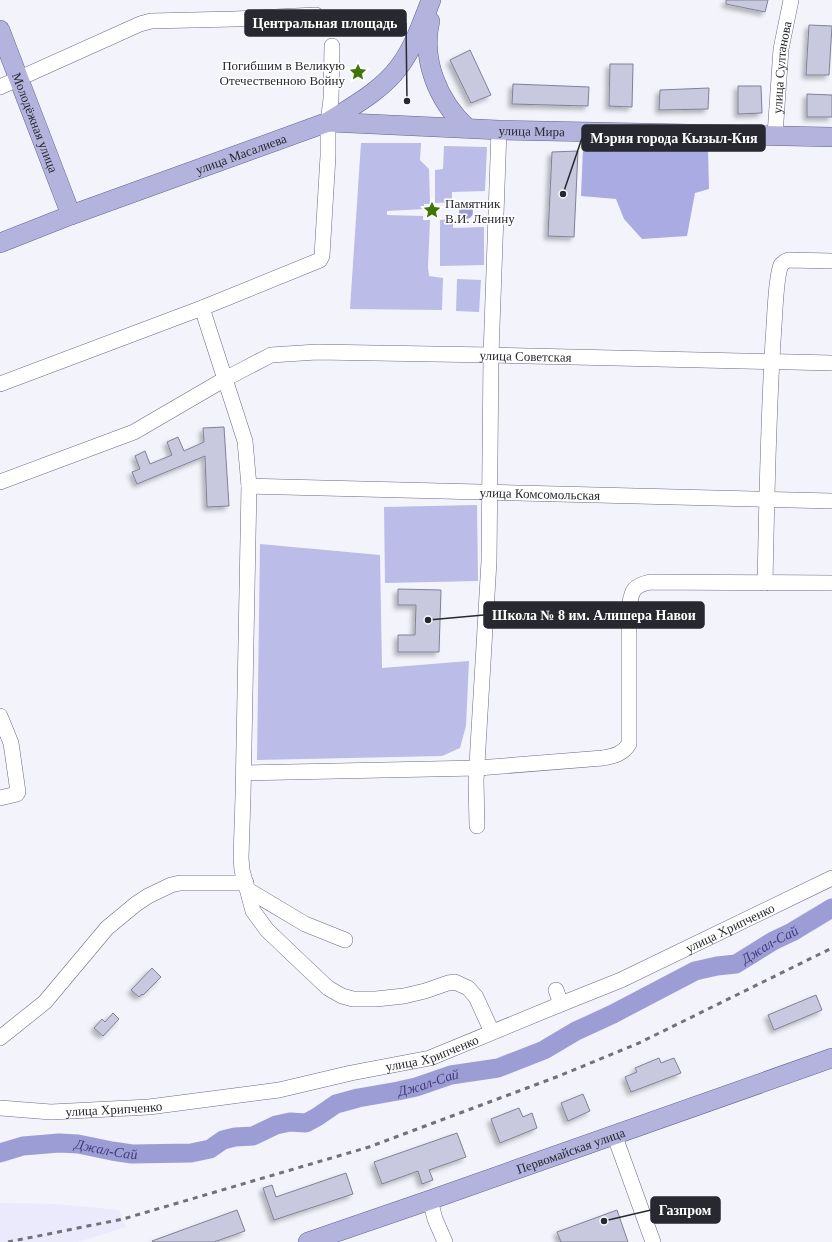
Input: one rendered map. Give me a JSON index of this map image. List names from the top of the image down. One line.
{"streets":{"main road":["Молодёжная улица","улица Мира","улица Масалиева","Первомайская улица"],"street":["улица Султанова","улица Советская","улица Комсомольская","улица Хрипченко"]},"crossings":[["улица Султанова","улица Мира"],["Молодёжная улица","улица Масалиева"],["улица Мира","улица Масалиева"]],"water":["Джал-Сай"],"places":{"place":["Погибшим в Великую Отечественною Войну","Памятник В.И. Ленину"],"other":["Центральная площадь","Мэрия города Кызыл-Кия","Школа № 8 им. Алишера Навои","Газпром"]}}
